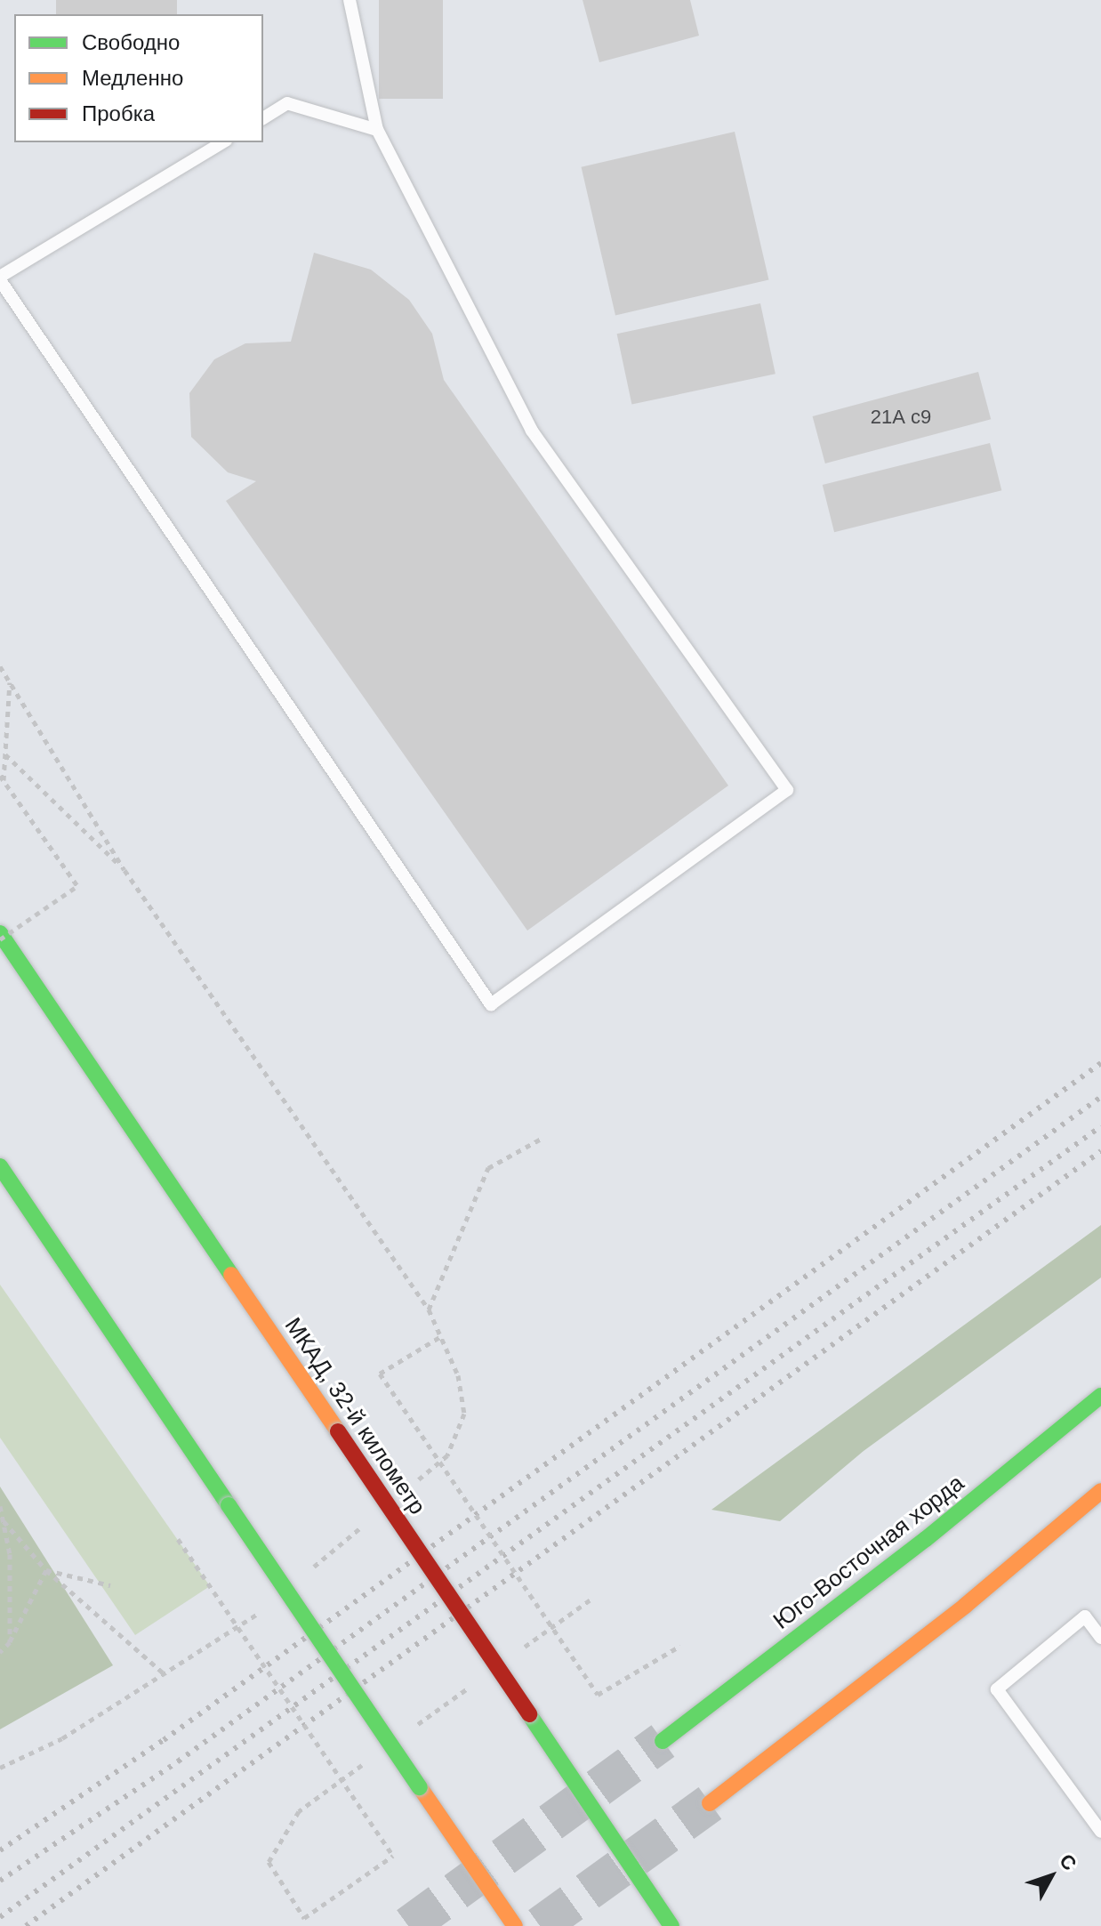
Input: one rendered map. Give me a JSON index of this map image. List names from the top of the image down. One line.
{"streets":{"main road":["МКАД, 32-й километр","Юго-Восточная хорда"]},"house_numbers":["21А с9"],"legend":["Свободно","Медленно","Пробка"],"north":"top right"}
